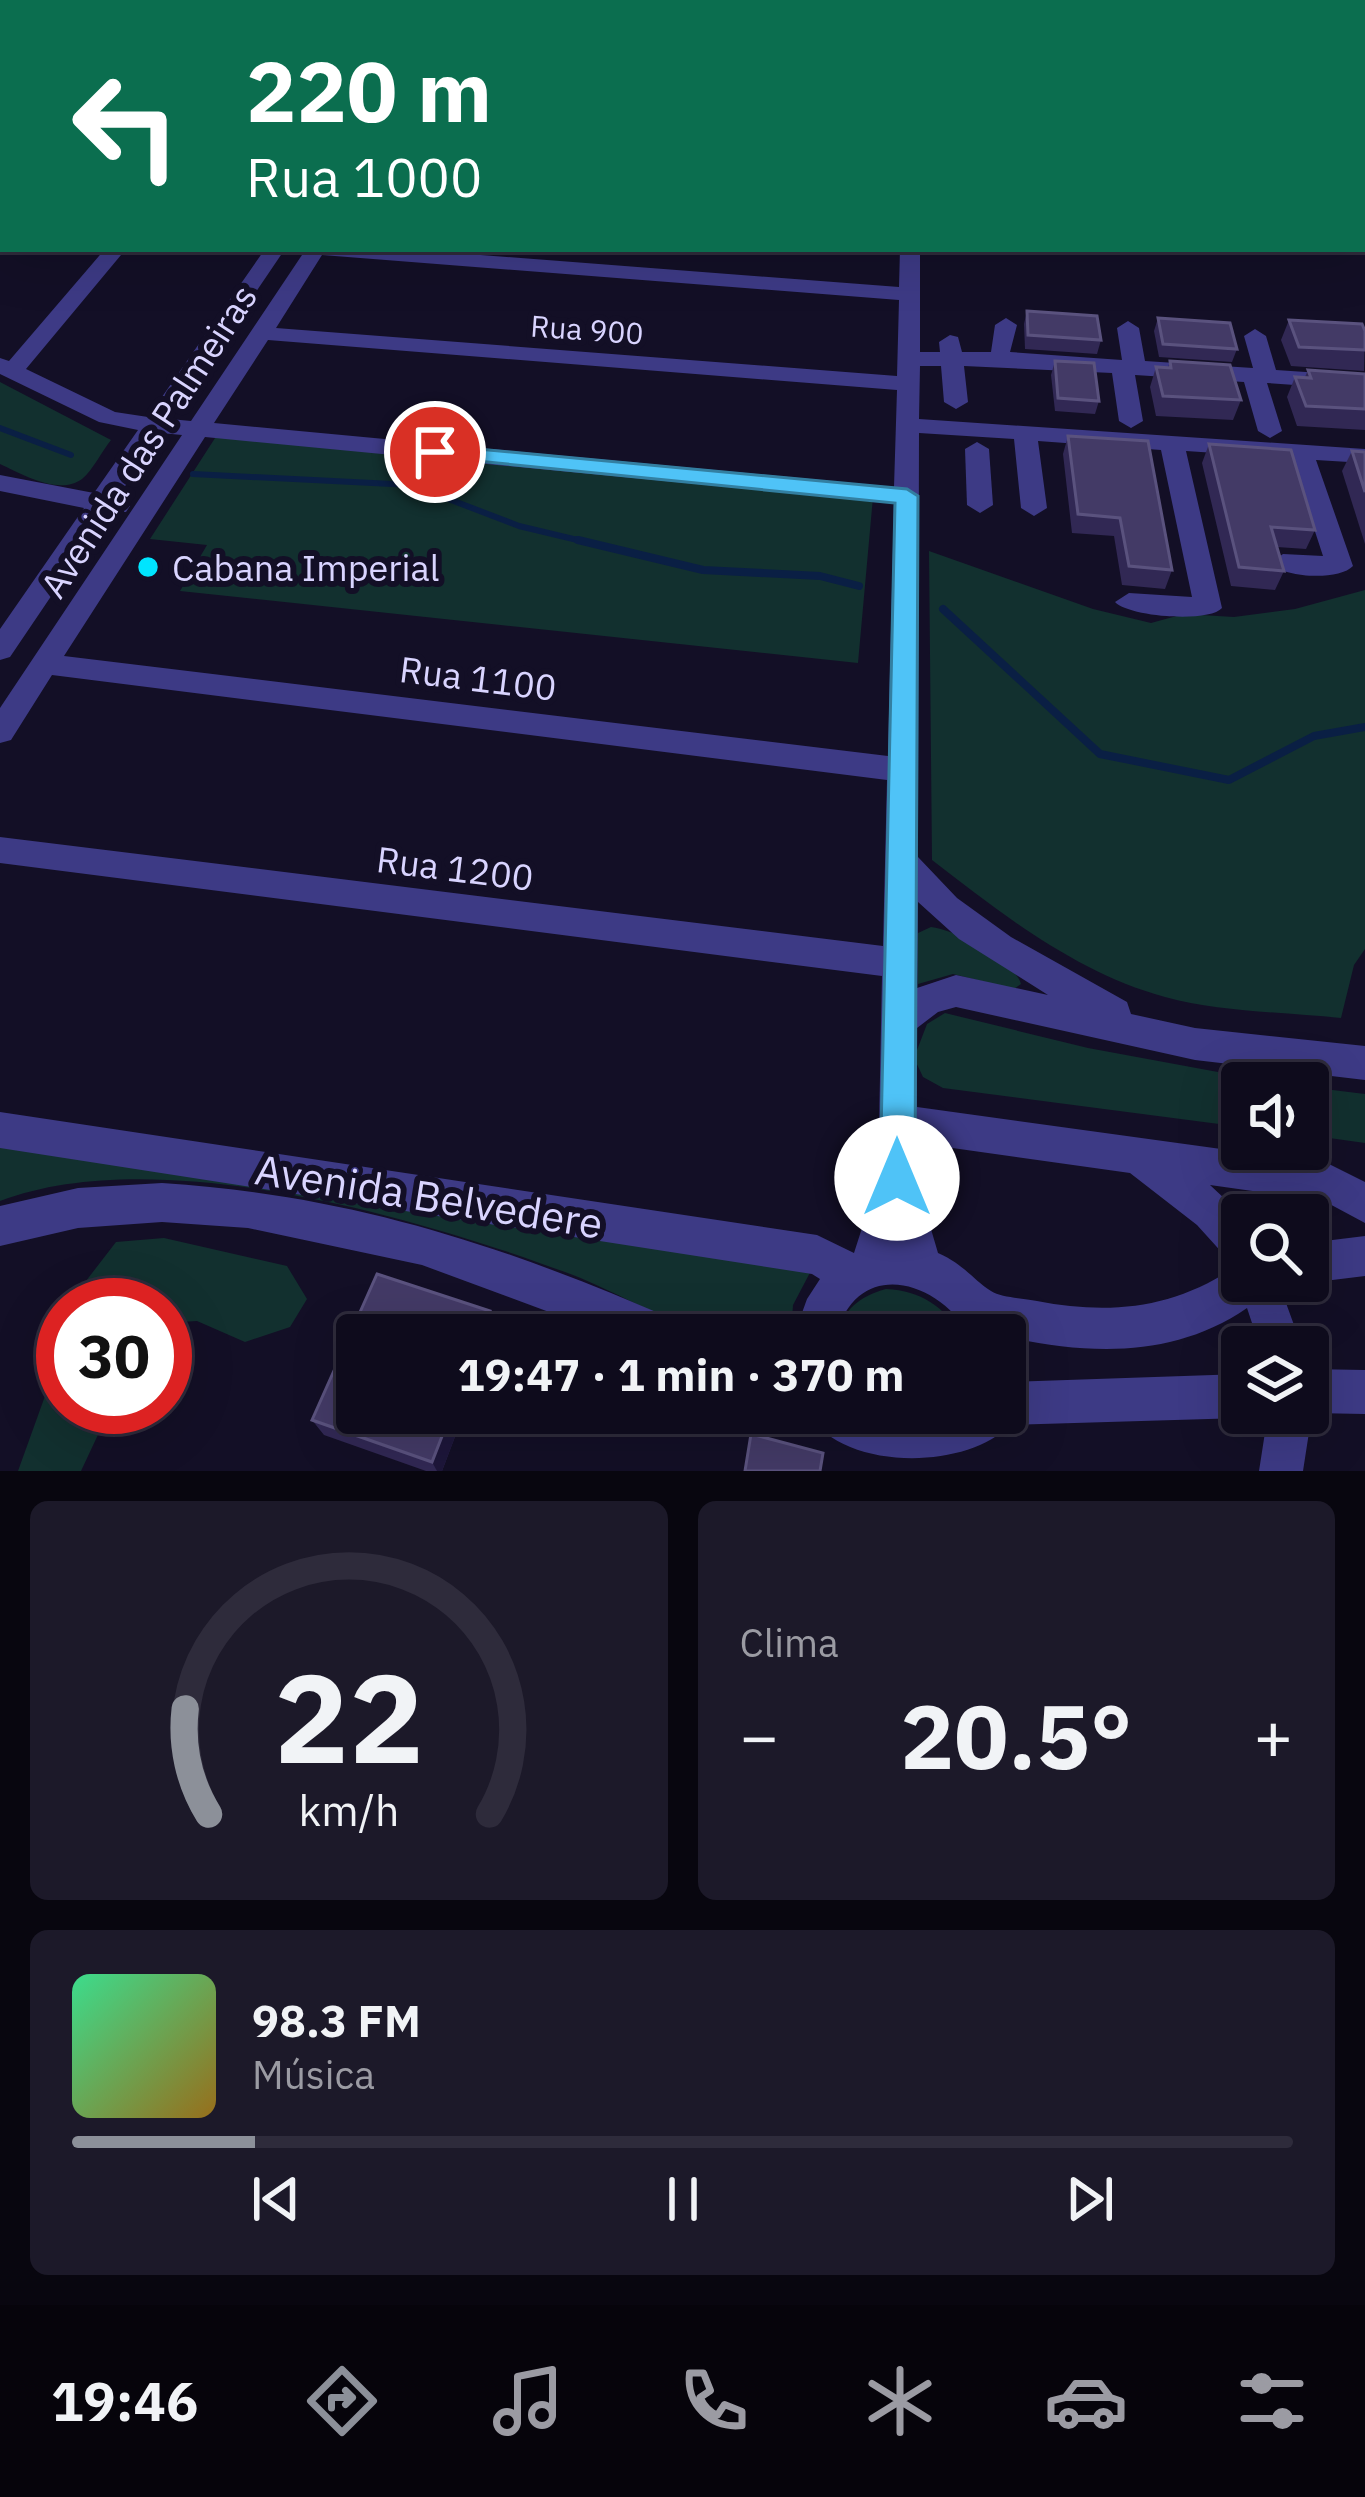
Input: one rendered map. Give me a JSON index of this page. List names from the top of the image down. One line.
{"streets":{"street":["Rua 900","Avenida das Palmeiras","Rua 1100","Rua 1200","Avenida Belvedere"]},"crossings":[["Rua 900","Avenida das Palmeiras"],["Avenida das Palmeiras","Rua 1100"]],"places":["Cabana Imperial"],"page":{"turn":["220 m","Rua 1000"],"limit":"30","trip":"19:47 · 1 min · 370 m","tile":"Clima","heat":["−","20.5°","+"],"song":["98.3 FM","Música"],"tabs":"19:46","gauge":["22","km/h"]}}
